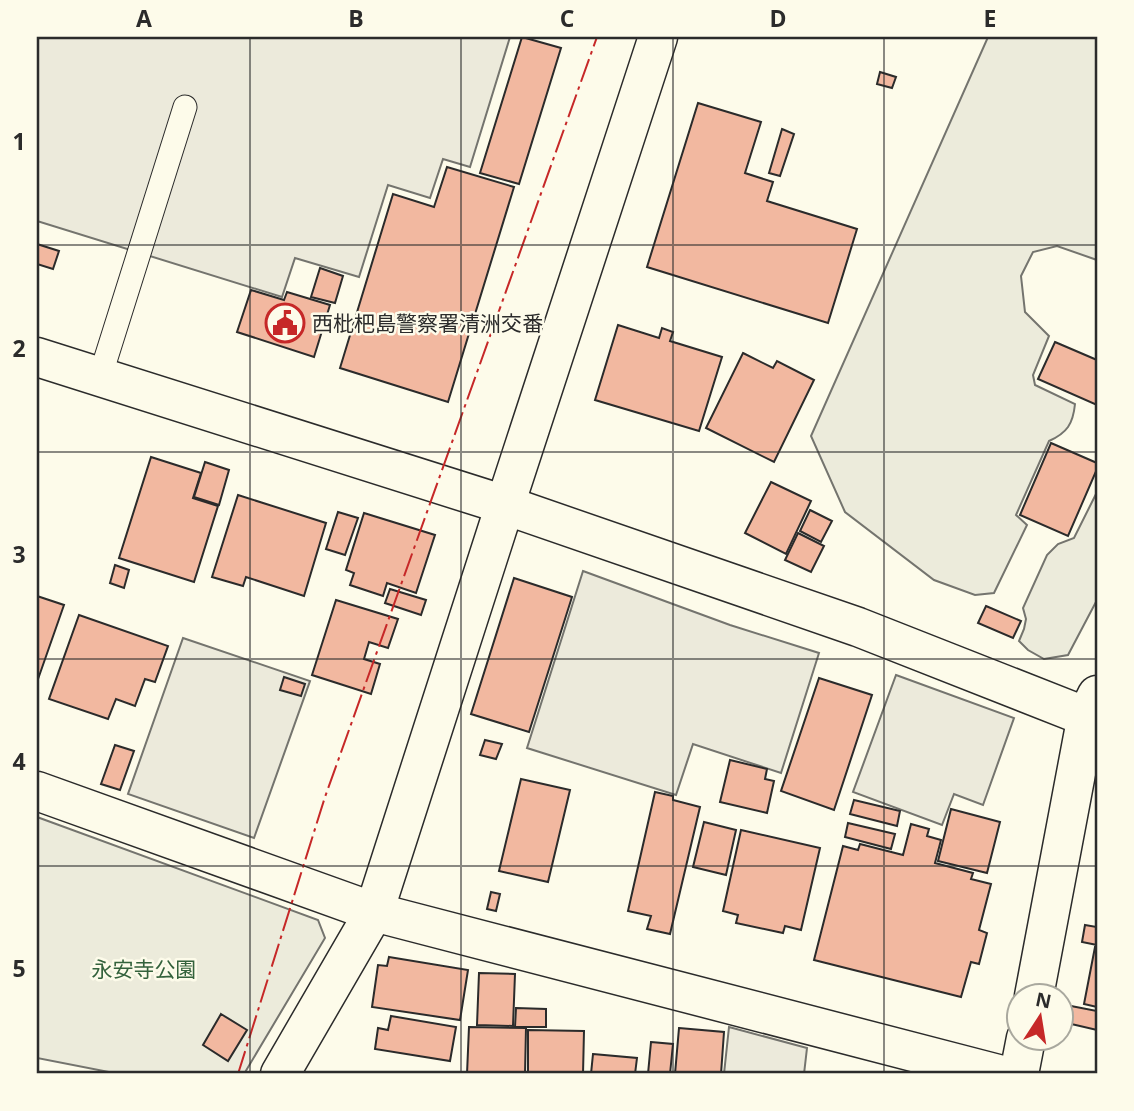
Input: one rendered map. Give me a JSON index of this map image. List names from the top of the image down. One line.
{"parks":["永安寺公園"],"places":{"public building":["西枇杷島警察署清洲交番"]},"north":"top","grid":{"columns":["A","B","C","D","E"],"rows":["1","2","3","4","5"]}}
